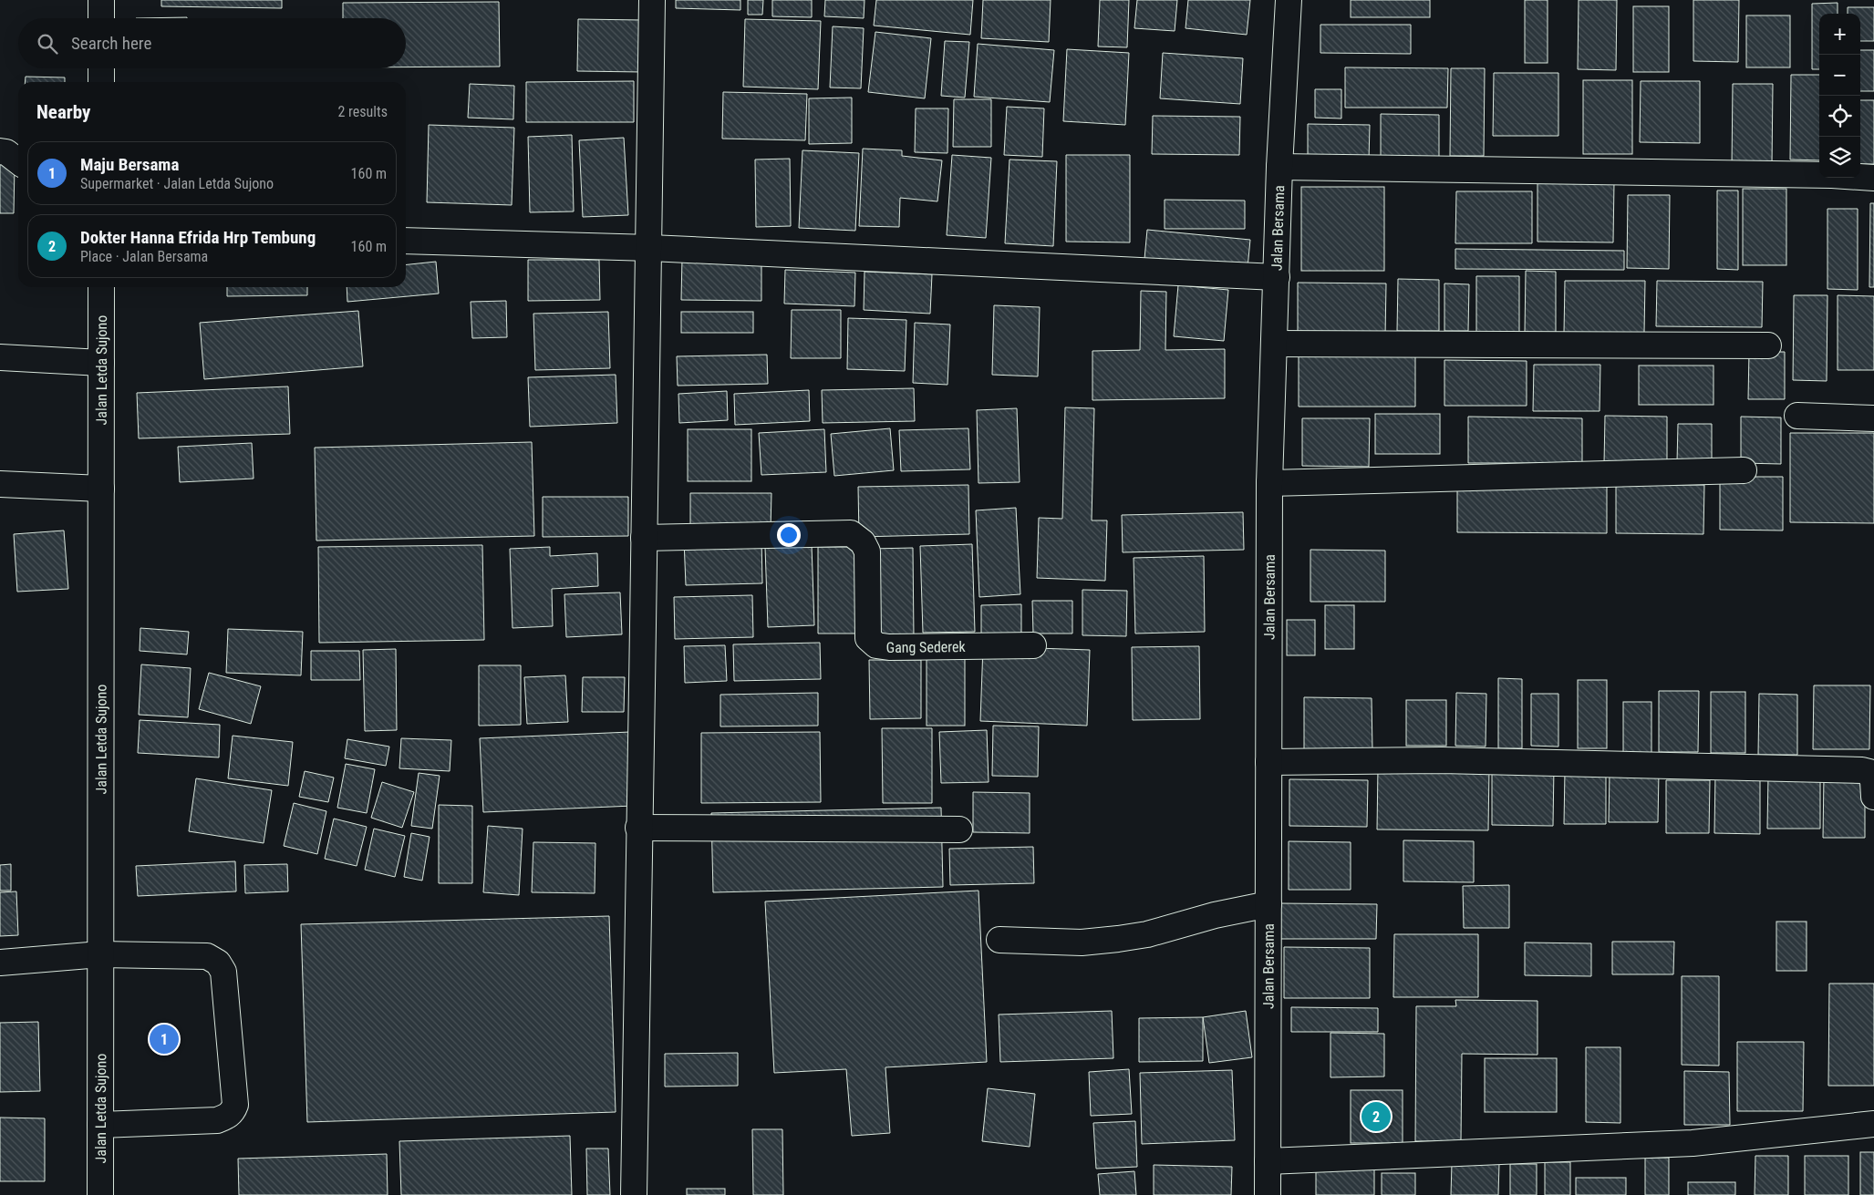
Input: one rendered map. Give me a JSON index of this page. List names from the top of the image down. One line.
{"streets":{"main road":["Jalan Bersama","Jalan Letda Sujono","Gang Sederek"]},"page":{"map_buttons":["+","−"],"search":"Search here","heading":["Nearby","2 results"],"list":[{"mark":"1","name":"Maju Bersama","note":"Supermarket · Jalan Letda Sujono","value":"160 m"},{"mark":"2","name":"Dokter Hanna Efrida Hrp Tembung","note":"Place · Jalan Bersama","value":"160 m"}],"pins":["1","2"]}}
